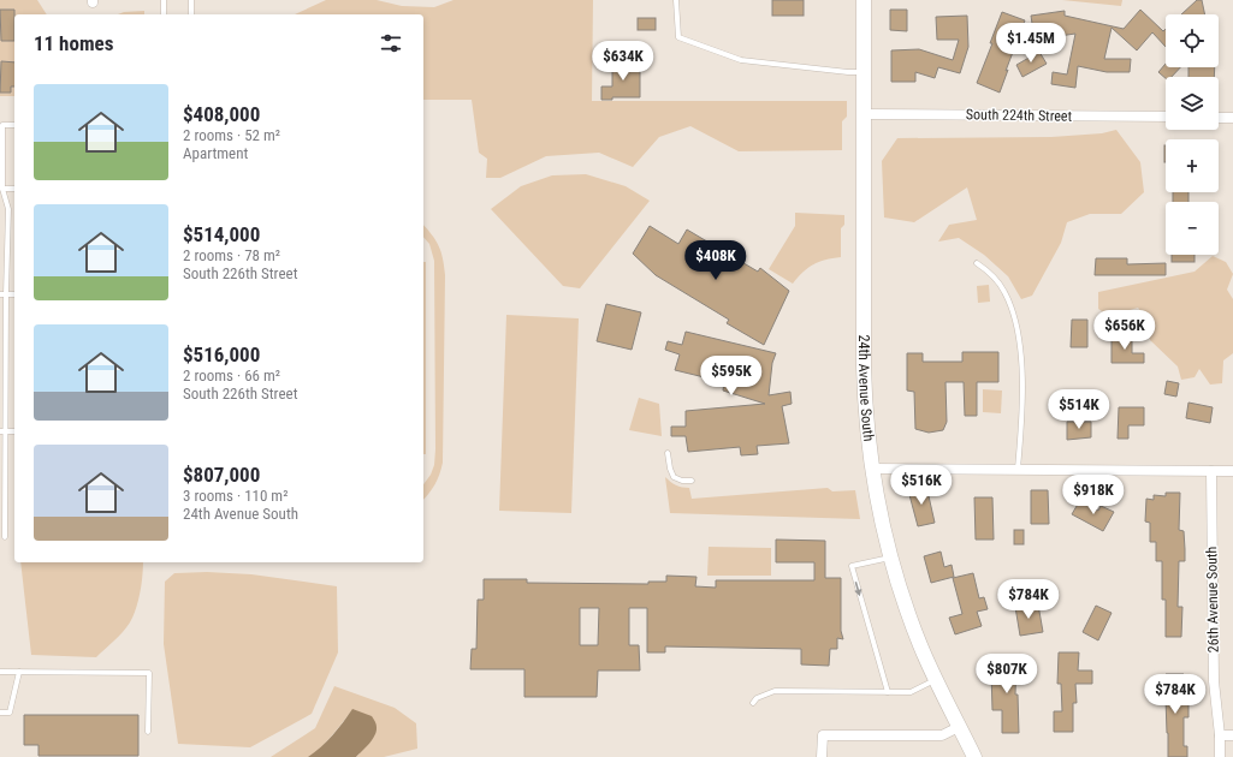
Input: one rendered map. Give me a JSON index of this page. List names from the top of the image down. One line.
{"streets":{"street":["South 224th Street","24th Avenue South","26th Avenue South"]},"crossings":[["South 224th Street","24th Avenue South"]],"page":{"map_buttons":["+","−"],"heading":"11 homes","price":["$1.45M","$634K","$408K","$656K","$595K","$514K","$516K","$918K","$784K","$807K","$784K"],"list":[{"name":"$408,000","note":"2 rooms · 52 m² · Apartment"},{"name":"$514,000","note":"2 rooms · 78 m² · South 226th Street"},{"name":"$516,000","note":"2 rooms · 66 m² · South 226th Street"},{"name":"$807,000","note":"3 rooms · 110 m² · 24th Avenue South"}]}}
